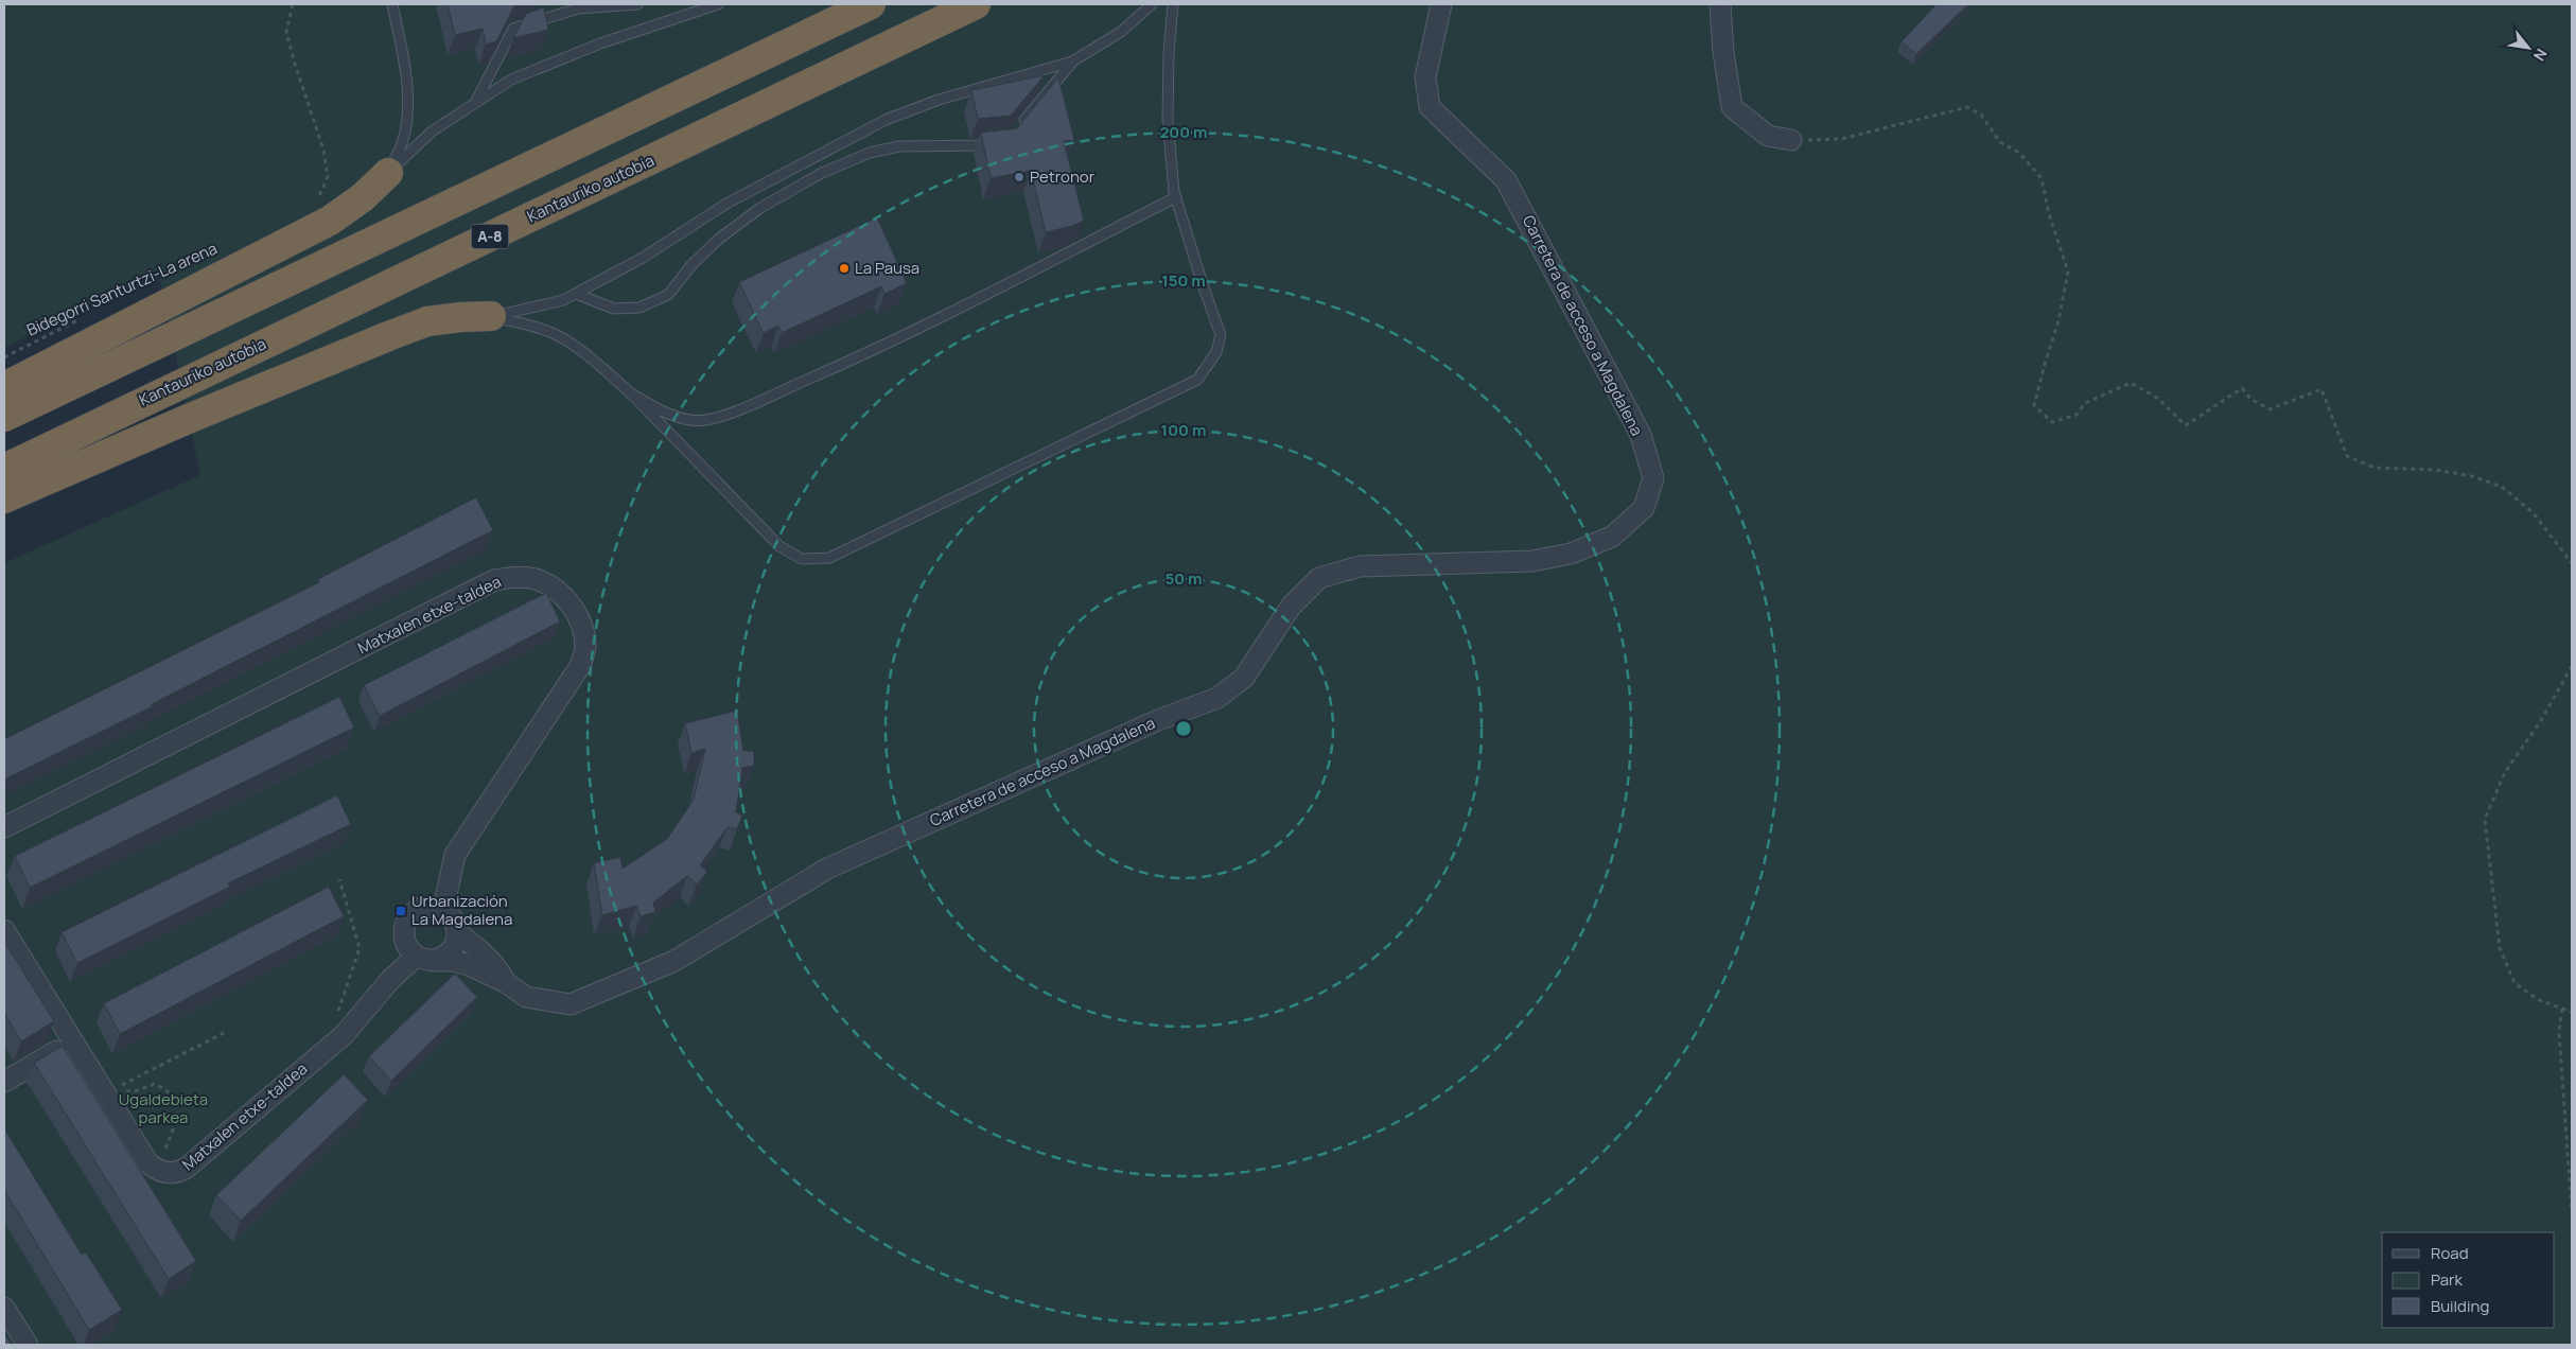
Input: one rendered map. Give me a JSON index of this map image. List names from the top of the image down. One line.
{"streets":{"highway":["Kantauriko autobia","A-8"],"street":["Carretera de acceso a Magdalena","Matxalen etxe-taldea"],"path":["Bidegorri Santurtzi-La arena"]},"crossings":[["Carretera de acceso a Magdalena","Matxalen etxe-taldea"]],"parks":["Ugaldebieta parkea"],"places":{"other":["Petronor","La Pausa"],"transit":["Urbanización La Magdalena"]},"legend":["Road","Park","Building"],"north":"bottom right","rings":["200 m","150 m","100 m","50 m"]}
